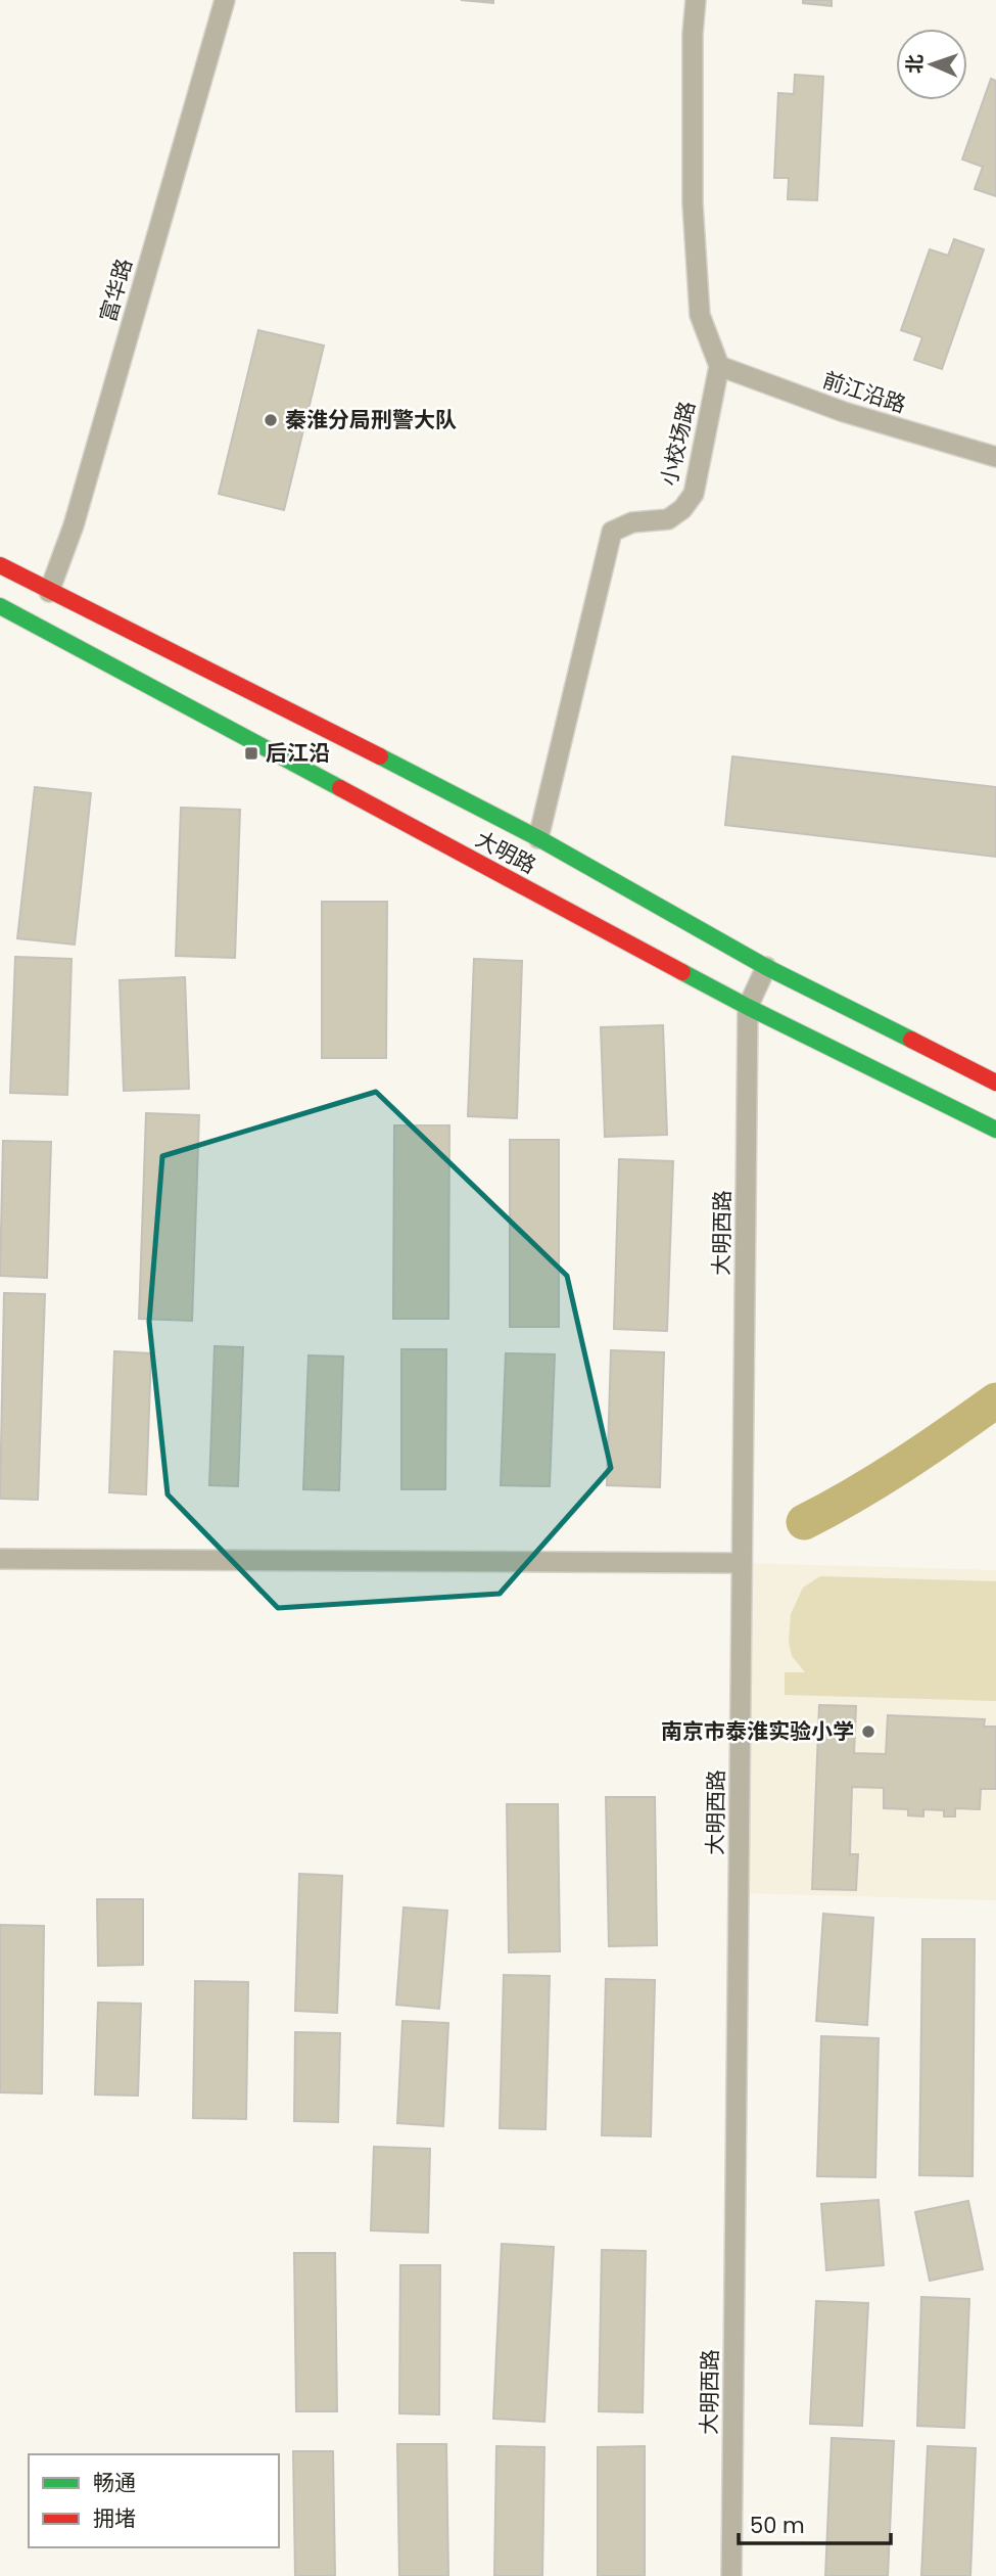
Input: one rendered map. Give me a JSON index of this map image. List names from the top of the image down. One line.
{"streets":{"main road":["大明路"],"street":["富华路","前江沿路","小校场路","大明西路"]},"crossings":[["前江沿路","小校场路"],["大明路","大明西路"]],"places":{"other":["秦淮分局刑警大队","南京市泰淮实验小学"],"transit":["后江沿"]},"legend":["畅通","拥堵"],"scale_bar":"50 m","north":"left"}
